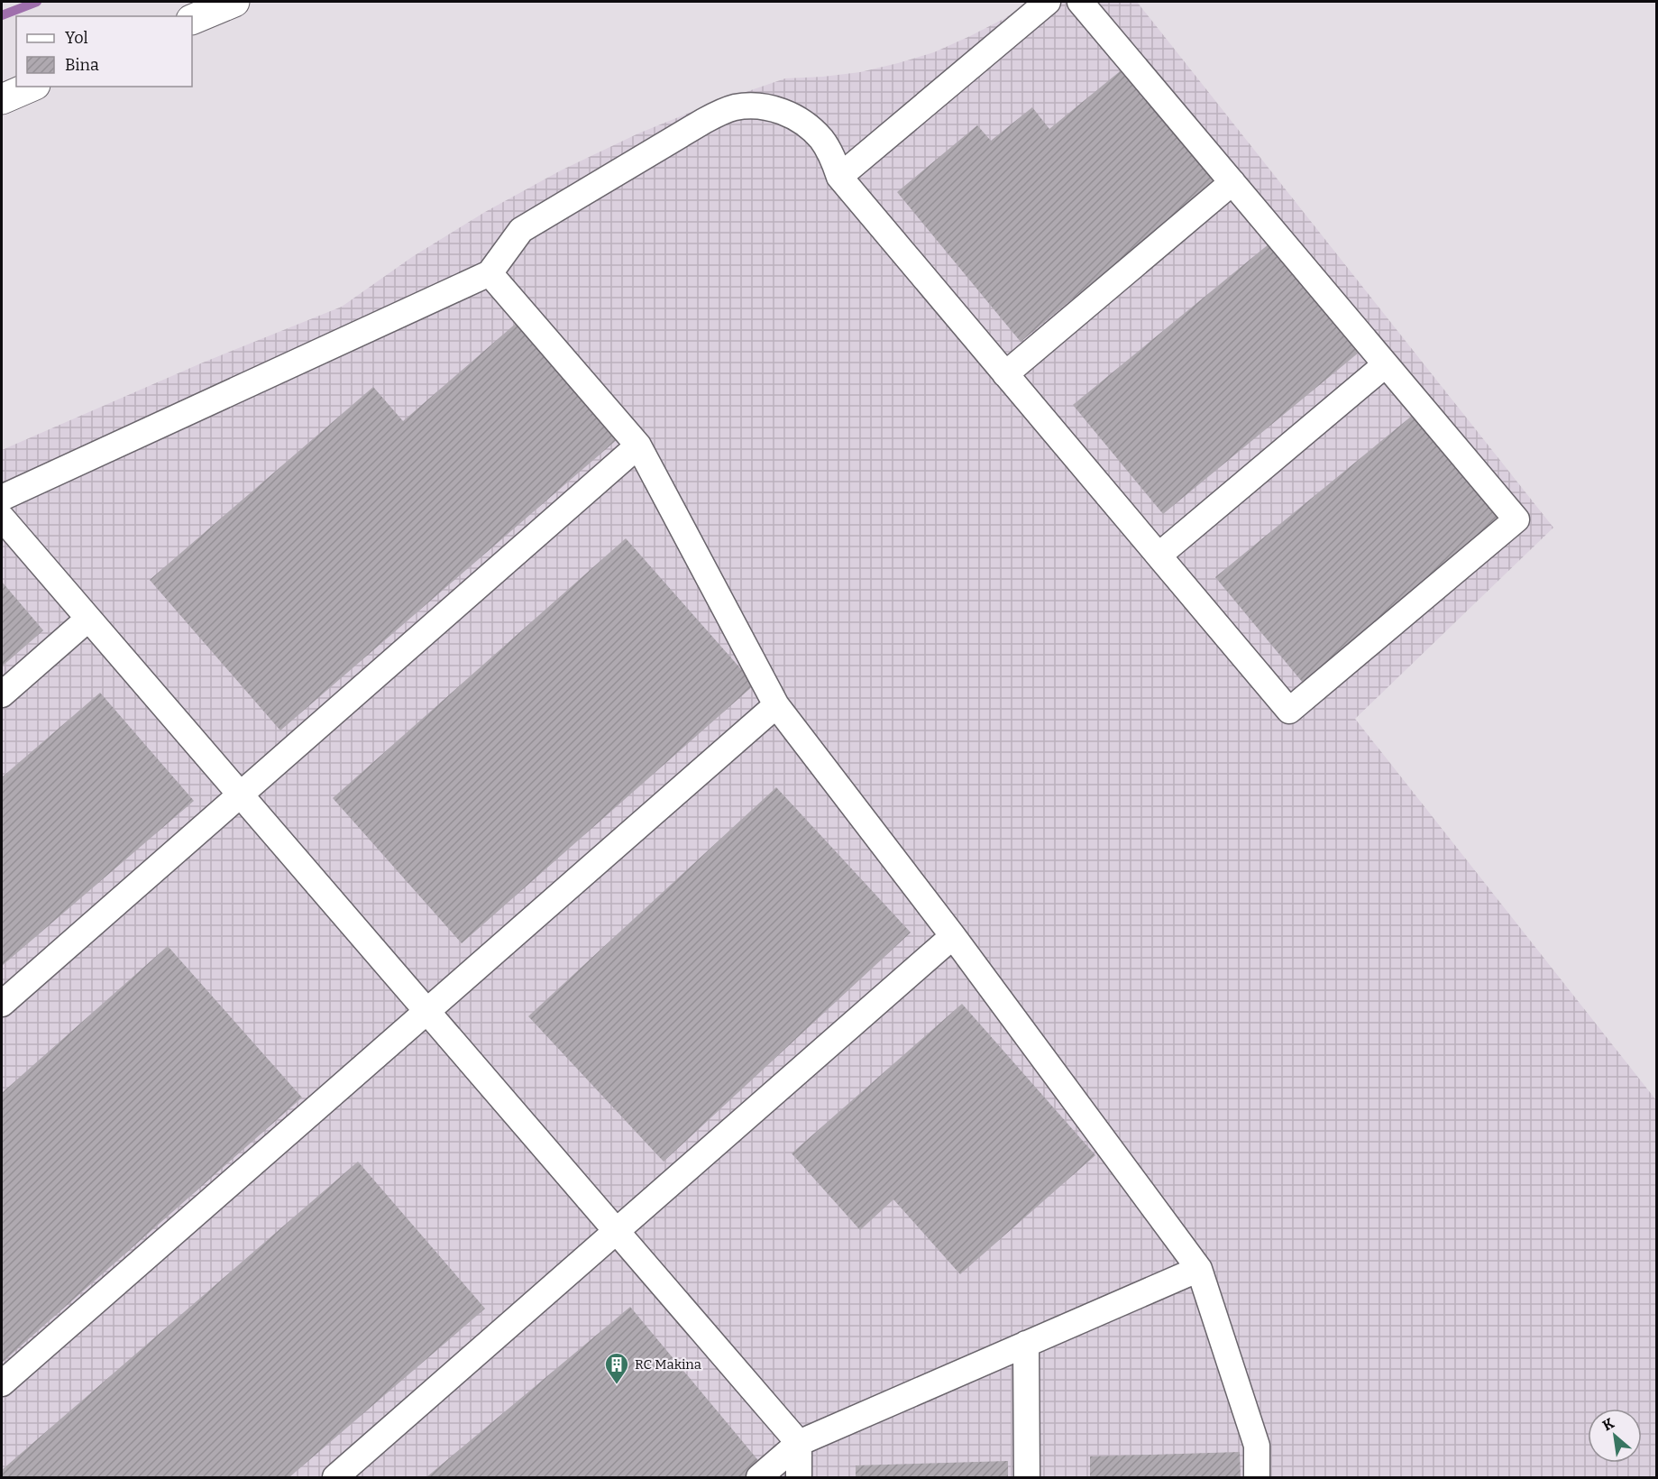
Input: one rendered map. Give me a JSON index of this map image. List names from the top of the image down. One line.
{"places":{"building":["RC Makina"]},"legend":["Yol","Bina"],"north":"top left"}
